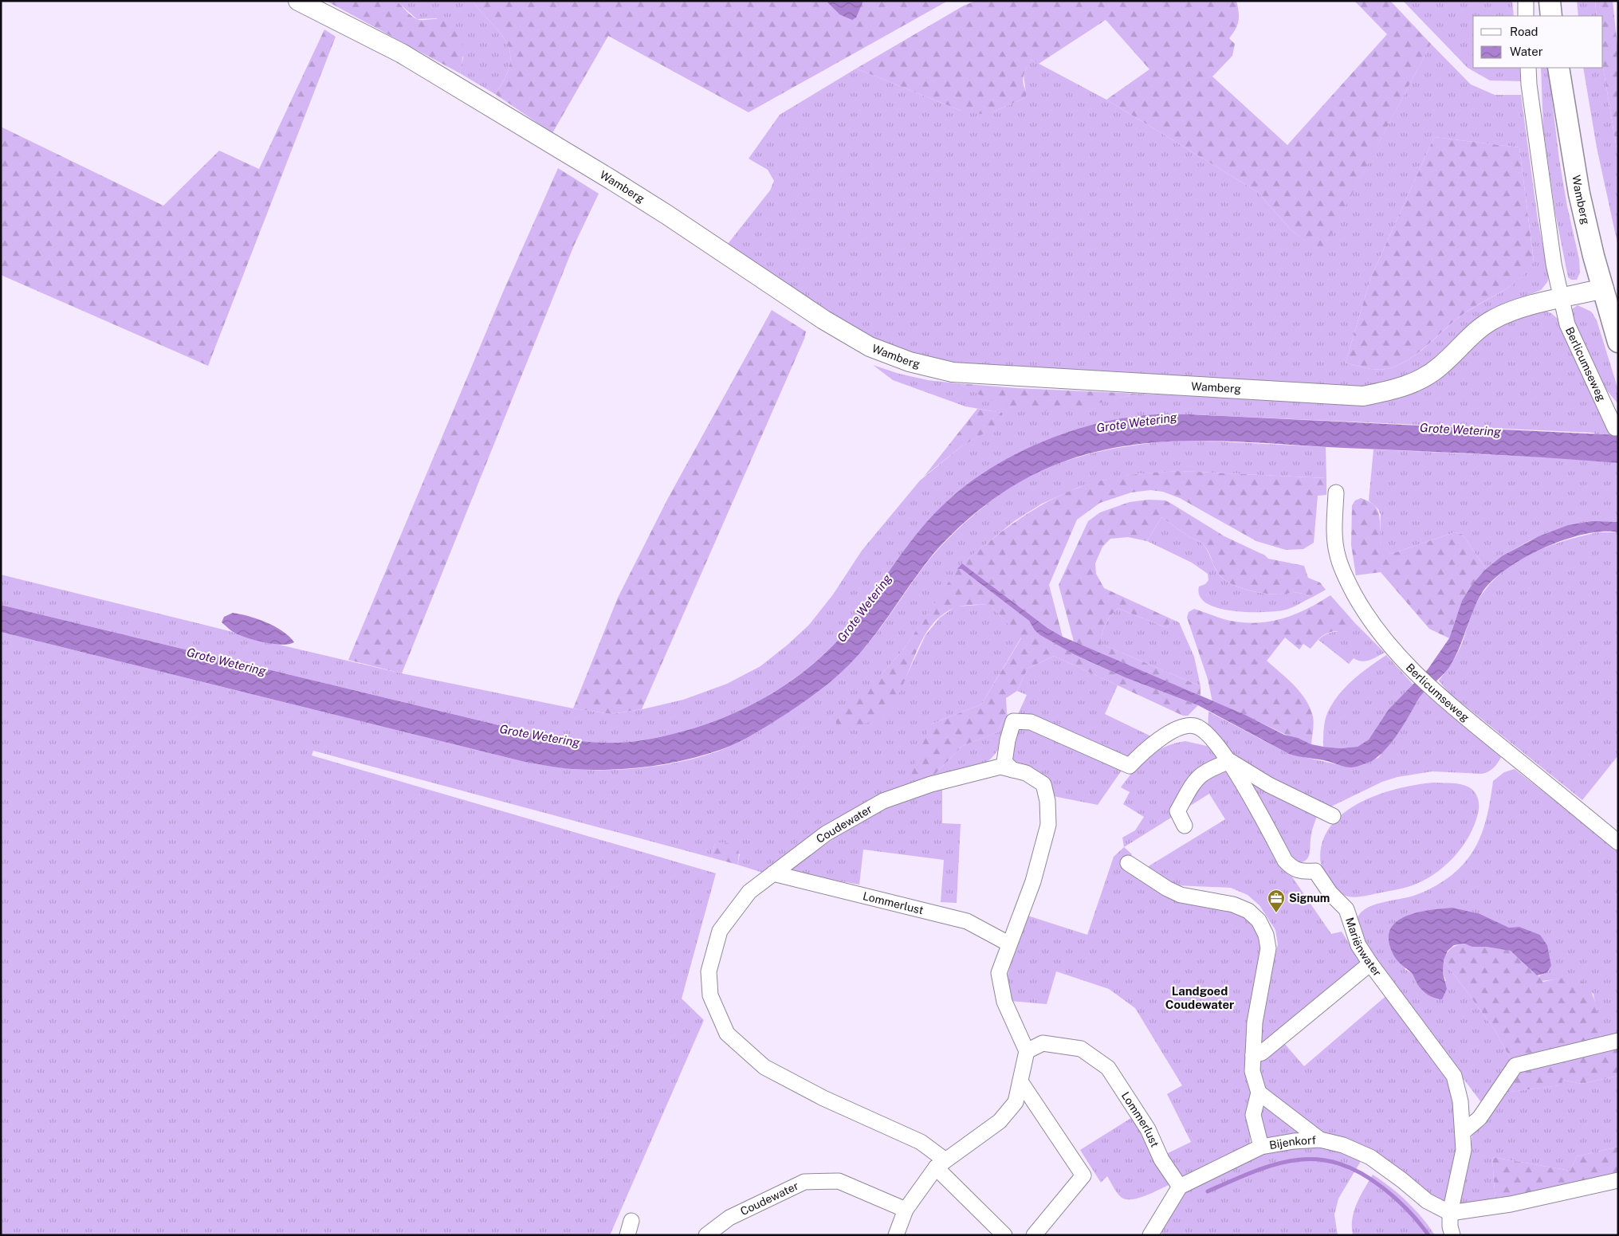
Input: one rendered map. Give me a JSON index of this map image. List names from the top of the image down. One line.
{"streets":{"main road":["Wamberg"],"street":["Berlicumseweg","Coudewater","Lommerlust","Mariënwater","Bijenkorf"]},"crossings":[["Wamberg","Berlicumseweg"],["Coudewater","Lommerlust"],["Coudewater","Mariënwater"],["Lommerlust","Bijenkorf"],["Mariënwater","Bijenkorf"]],"districts":["Landgoed Coudewater"],"water":["Grote Wetering"],"places":{"office":["Signum"]},"legend":["Road","Water"]}
